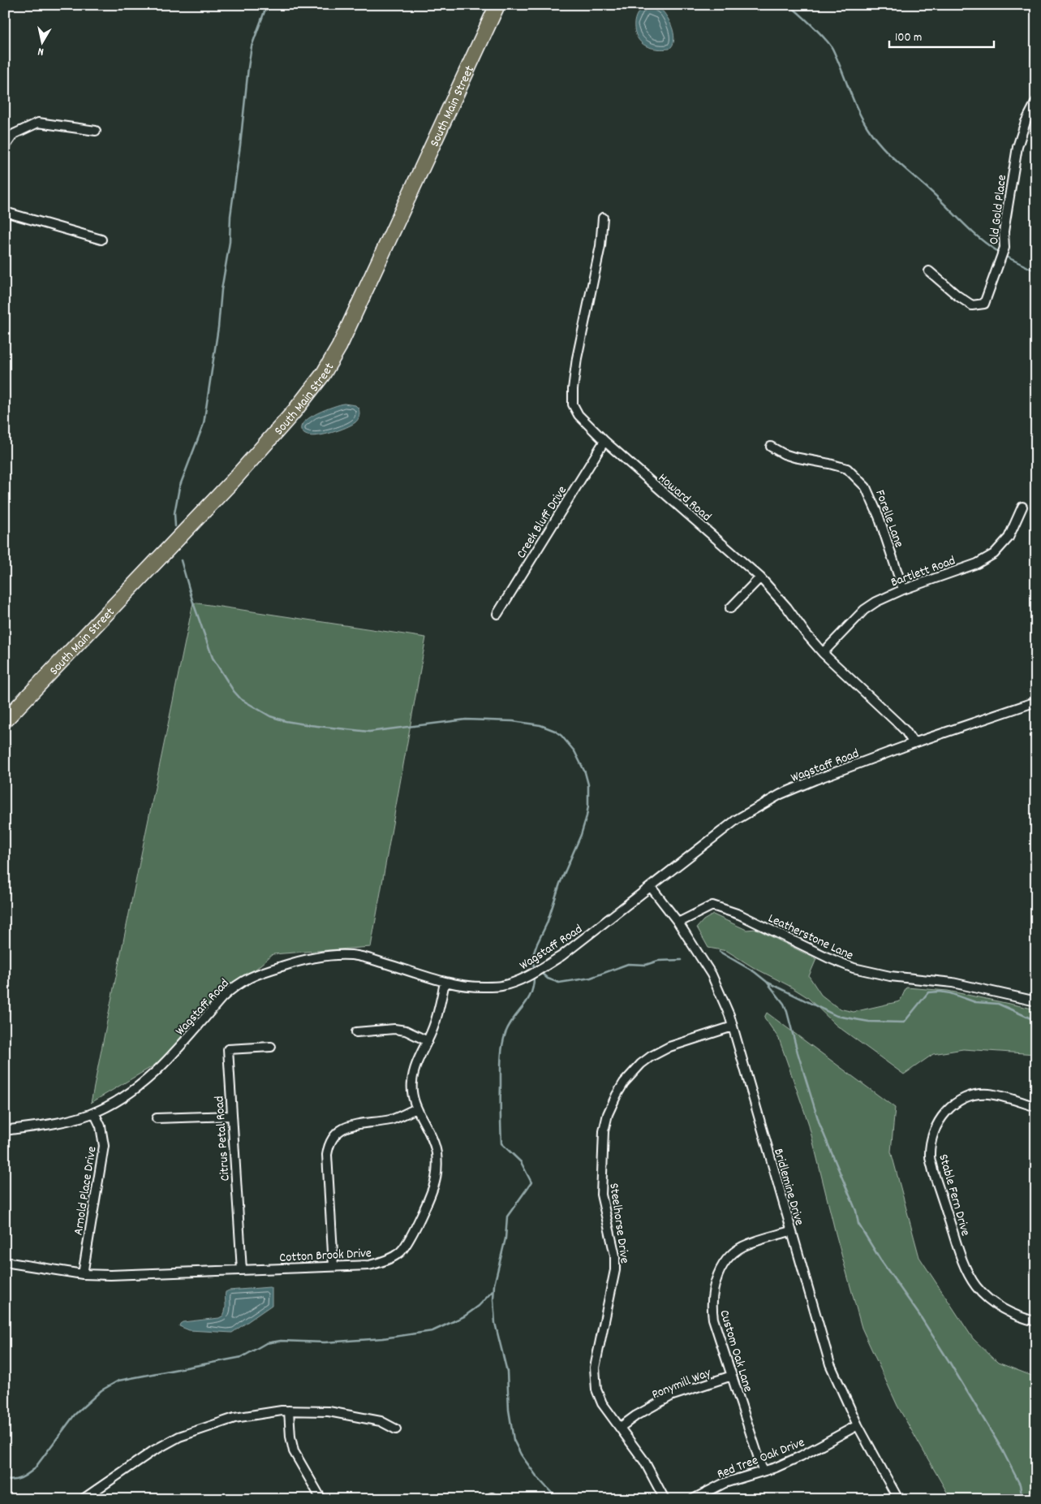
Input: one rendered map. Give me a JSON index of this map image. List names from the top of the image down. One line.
{"streets":{"highway":["South Main Street"],"street":["Old Gold Place","Howard Road","Forelle Lane","Creek Bluff Drive","Bartlett Road","Wagstaff Road","Leatherstone Lane","Citrus Petal Road","Bridlemine Drive","Arnold Place Drive","Stable Fern Drive","Steelhorse Drive","Cotton Brook Drive","Custom Oak Lane","Ponymill Way","Red Tree Oak Drive"]},"crossings":[["Howard Road","Creek Bluff Drive"],["Howard Road","Bartlett Road"],["Howard Road","Wagstaff Road"],["Forelle Lane","Bartlett Road"],["Wagstaff Road","Bridlemine Drive"],["Wagstaff Road","Arnold Place Drive"],["Wagstaff Road","Cotton Brook Drive"],["Leatherstone Lane","Bridlemine Drive"],["Citrus Petal Road","Cotton Brook Drive"],["Bridlemine Drive","Steelhorse Drive"],["Bridlemine Drive","Custom Oak Lane"],["Bridlemine Drive","Red Tree Oak Drive"],["Arnold Place Drive","Cotton Brook Drive"],["Steelhorse Drive","Ponymill Way"],["Custom Oak Lane","Ponymill Way"],["Custom Oak Lane","Red Tree Oak Drive"]],"scale_bar":"100 m","north":"bottom"}
